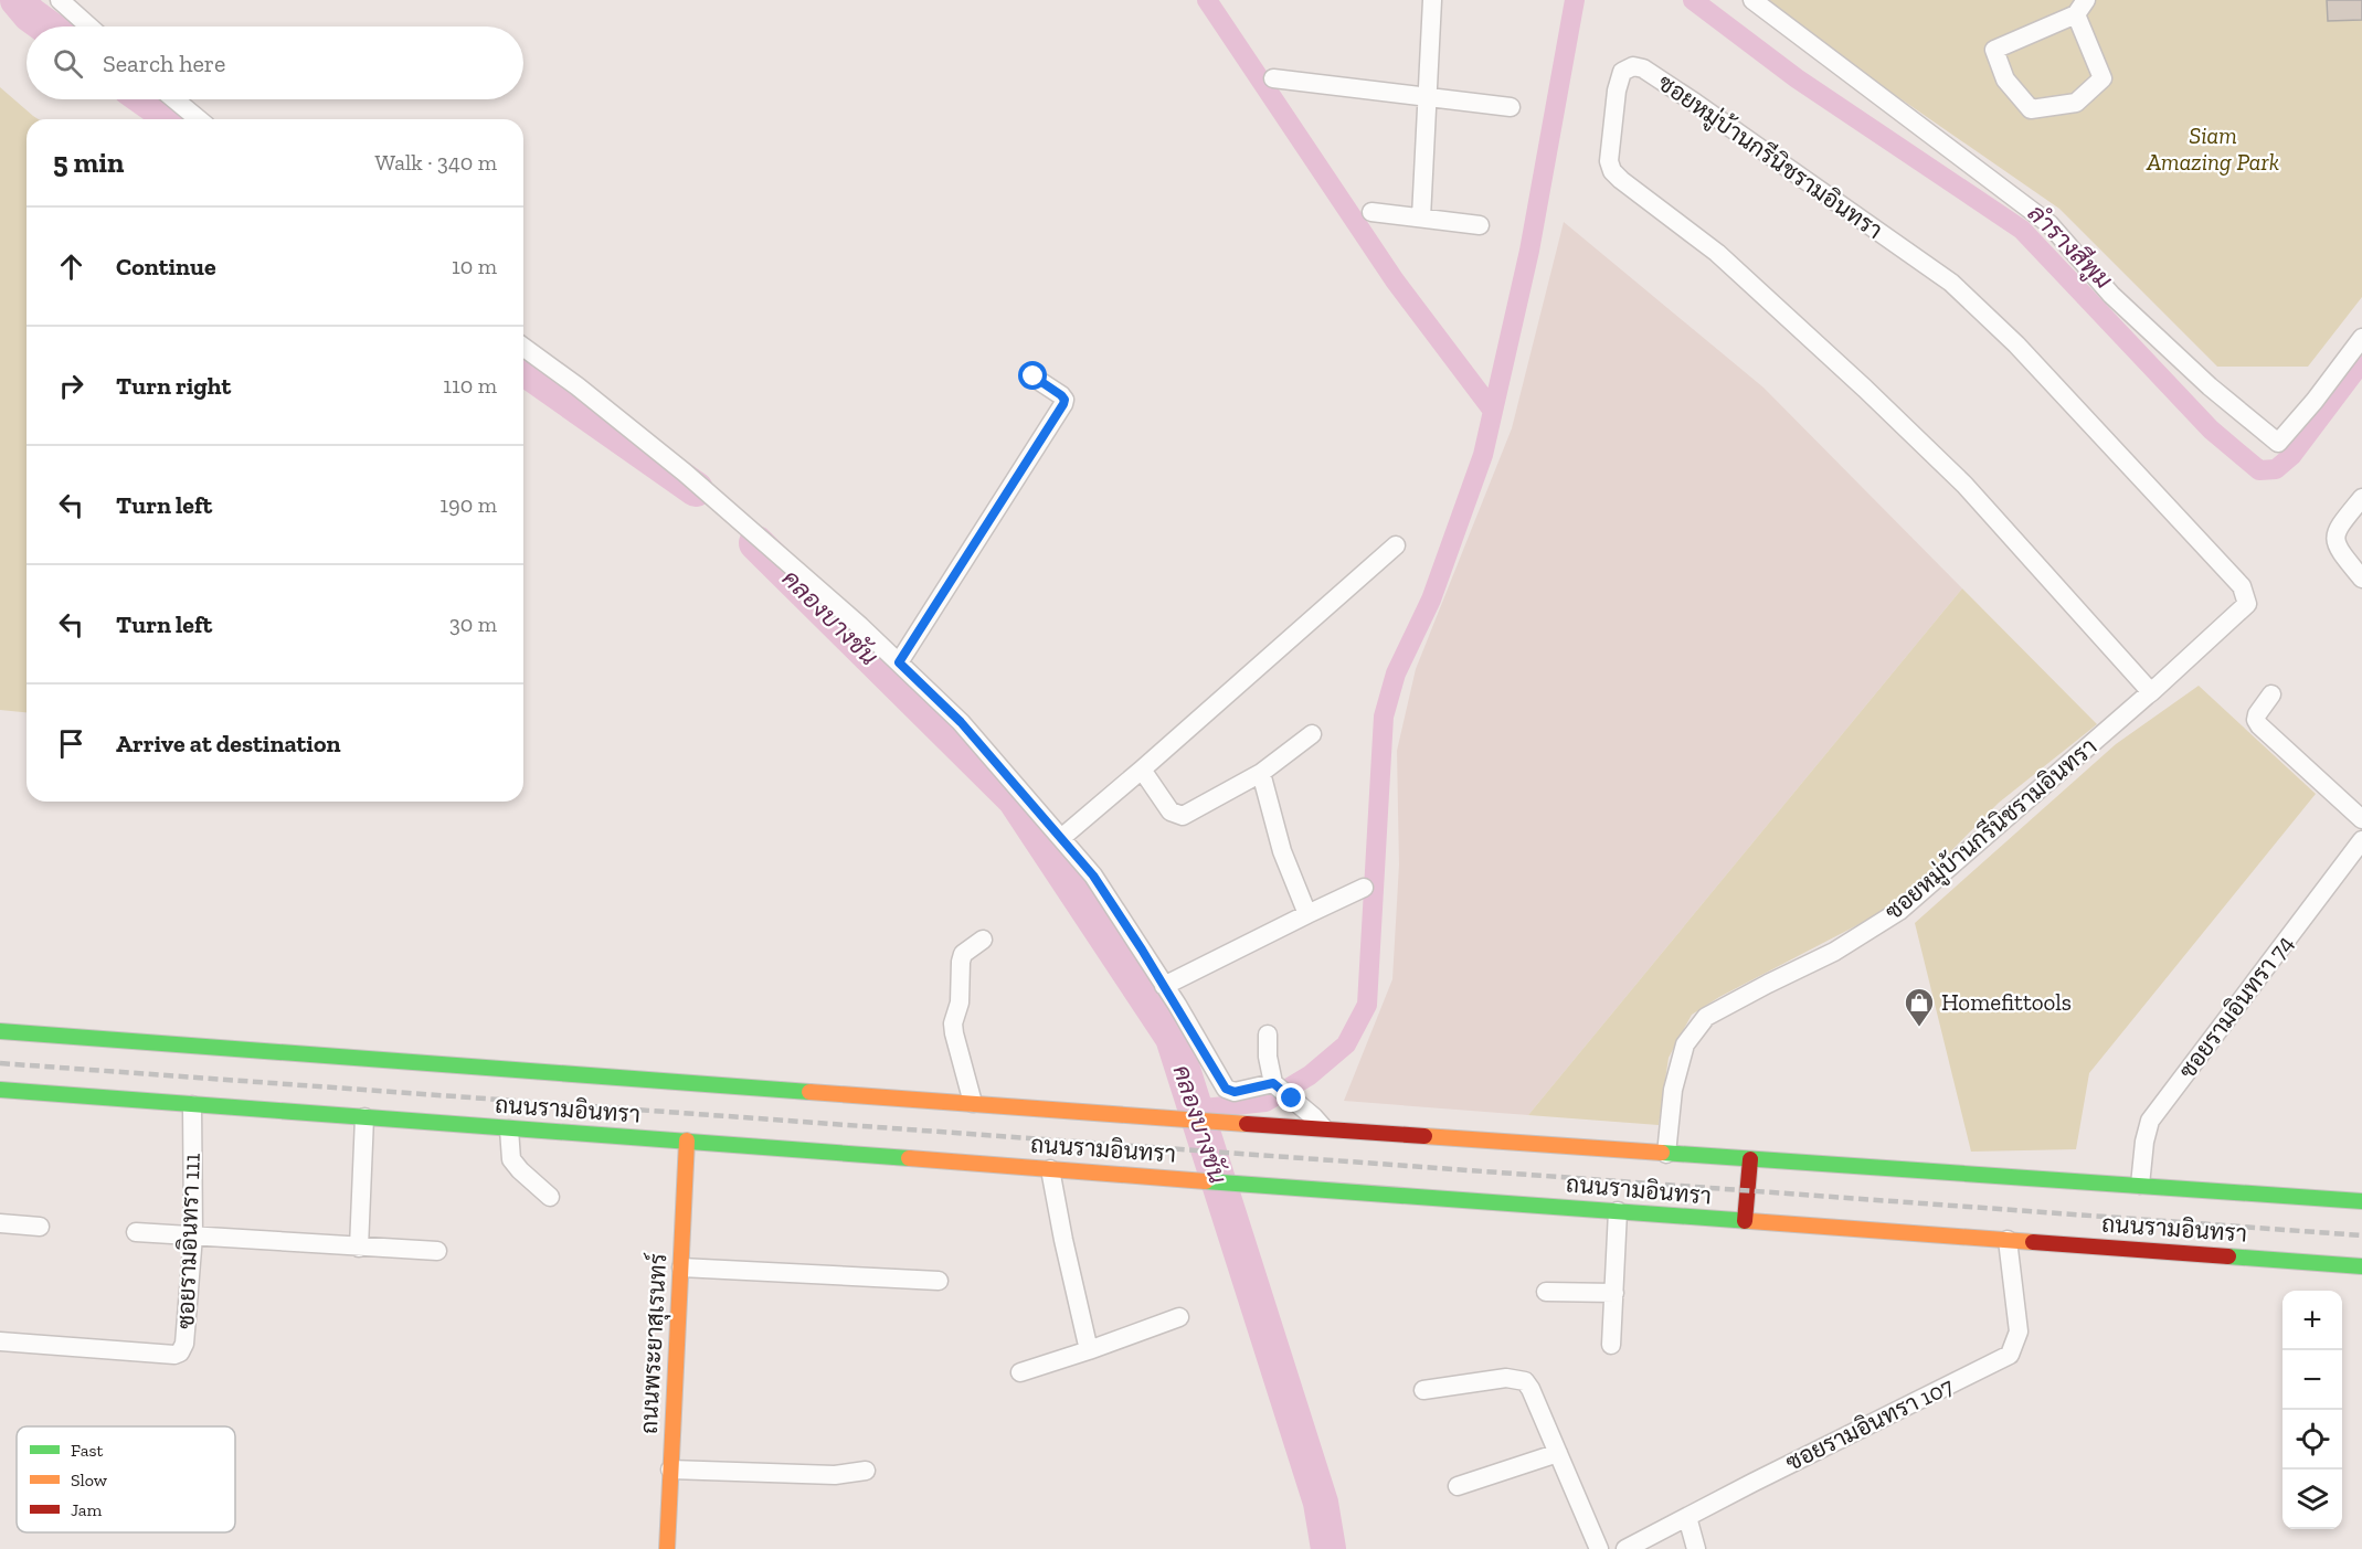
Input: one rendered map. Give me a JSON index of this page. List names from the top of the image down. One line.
{"streets":{"main road":["ถนนรามอินทรา","ถนนพระยาสุเรนทร์"],"street":["ซอยหมู่บ้านกรีนิชรามอินทรา","ซอยรามอินทรา 74","ซอยรามอินทรา 111","ซอยรามอินทรา 107"]},"crossings":[["ซอยหมู่บ้านกรีนิชรามอินทรา","ถนนรามอินทรา"],["ซอยรามอินทรา 74","ถนนรามอินทรา"],["ถนนรามอินทรา","ซอยรามอินทรา 111"],["ถนนรามอินทรา","ถนนพระยาสุเรนทร์"],["ถนนรามอินทรา","ซอยรามอินทรา 107"]],"water":["ลำรางสีพูม","คลองบางชัน"],"parks":["Siam Amazing Park"],"places":{"shop":["Homefittools"]},"legend":["Fast","Slow","Jam"],"page":{"search":"Search here","heading":["5 min","Walk · 340 m"],"list":[["Continue","10 m"],["Turn right","110 m"],["Turn left","190 m"],["Turn left","30 m"],"Arrive at destination"],"map_buttons":["+","−"]}}
